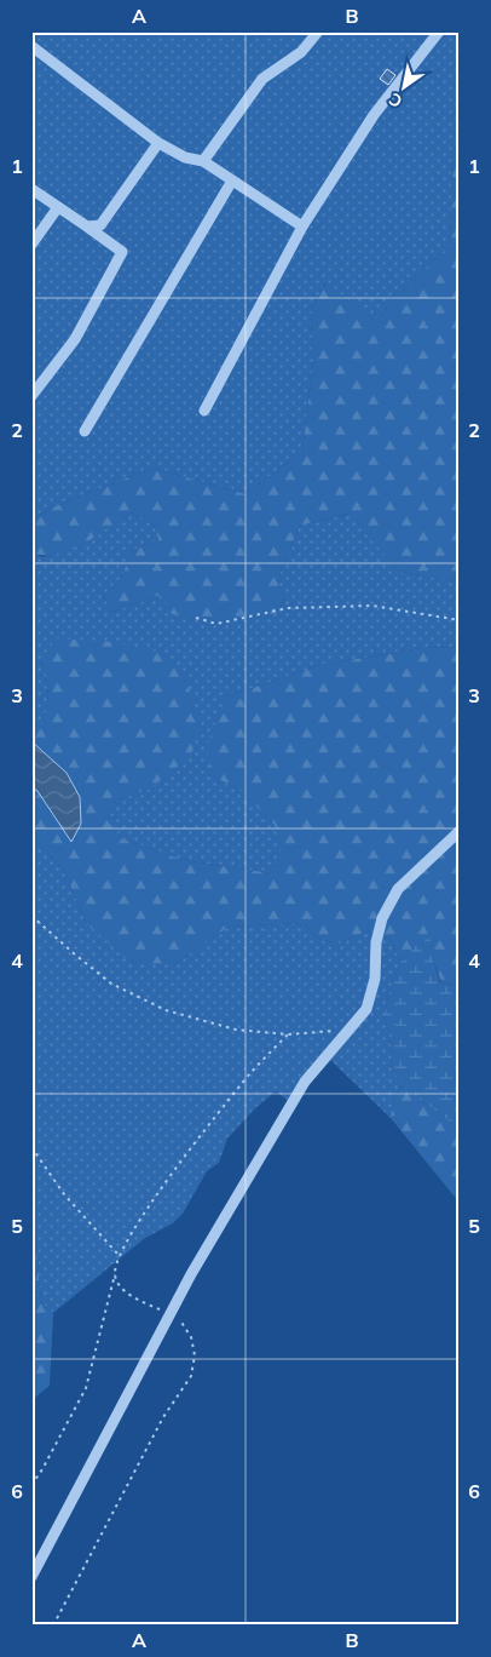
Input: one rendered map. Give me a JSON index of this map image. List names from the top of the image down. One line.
{"north":"bottom left","grid":{"columns":["A","B"],"rows":["1","2","3","4","5","6"]}}
